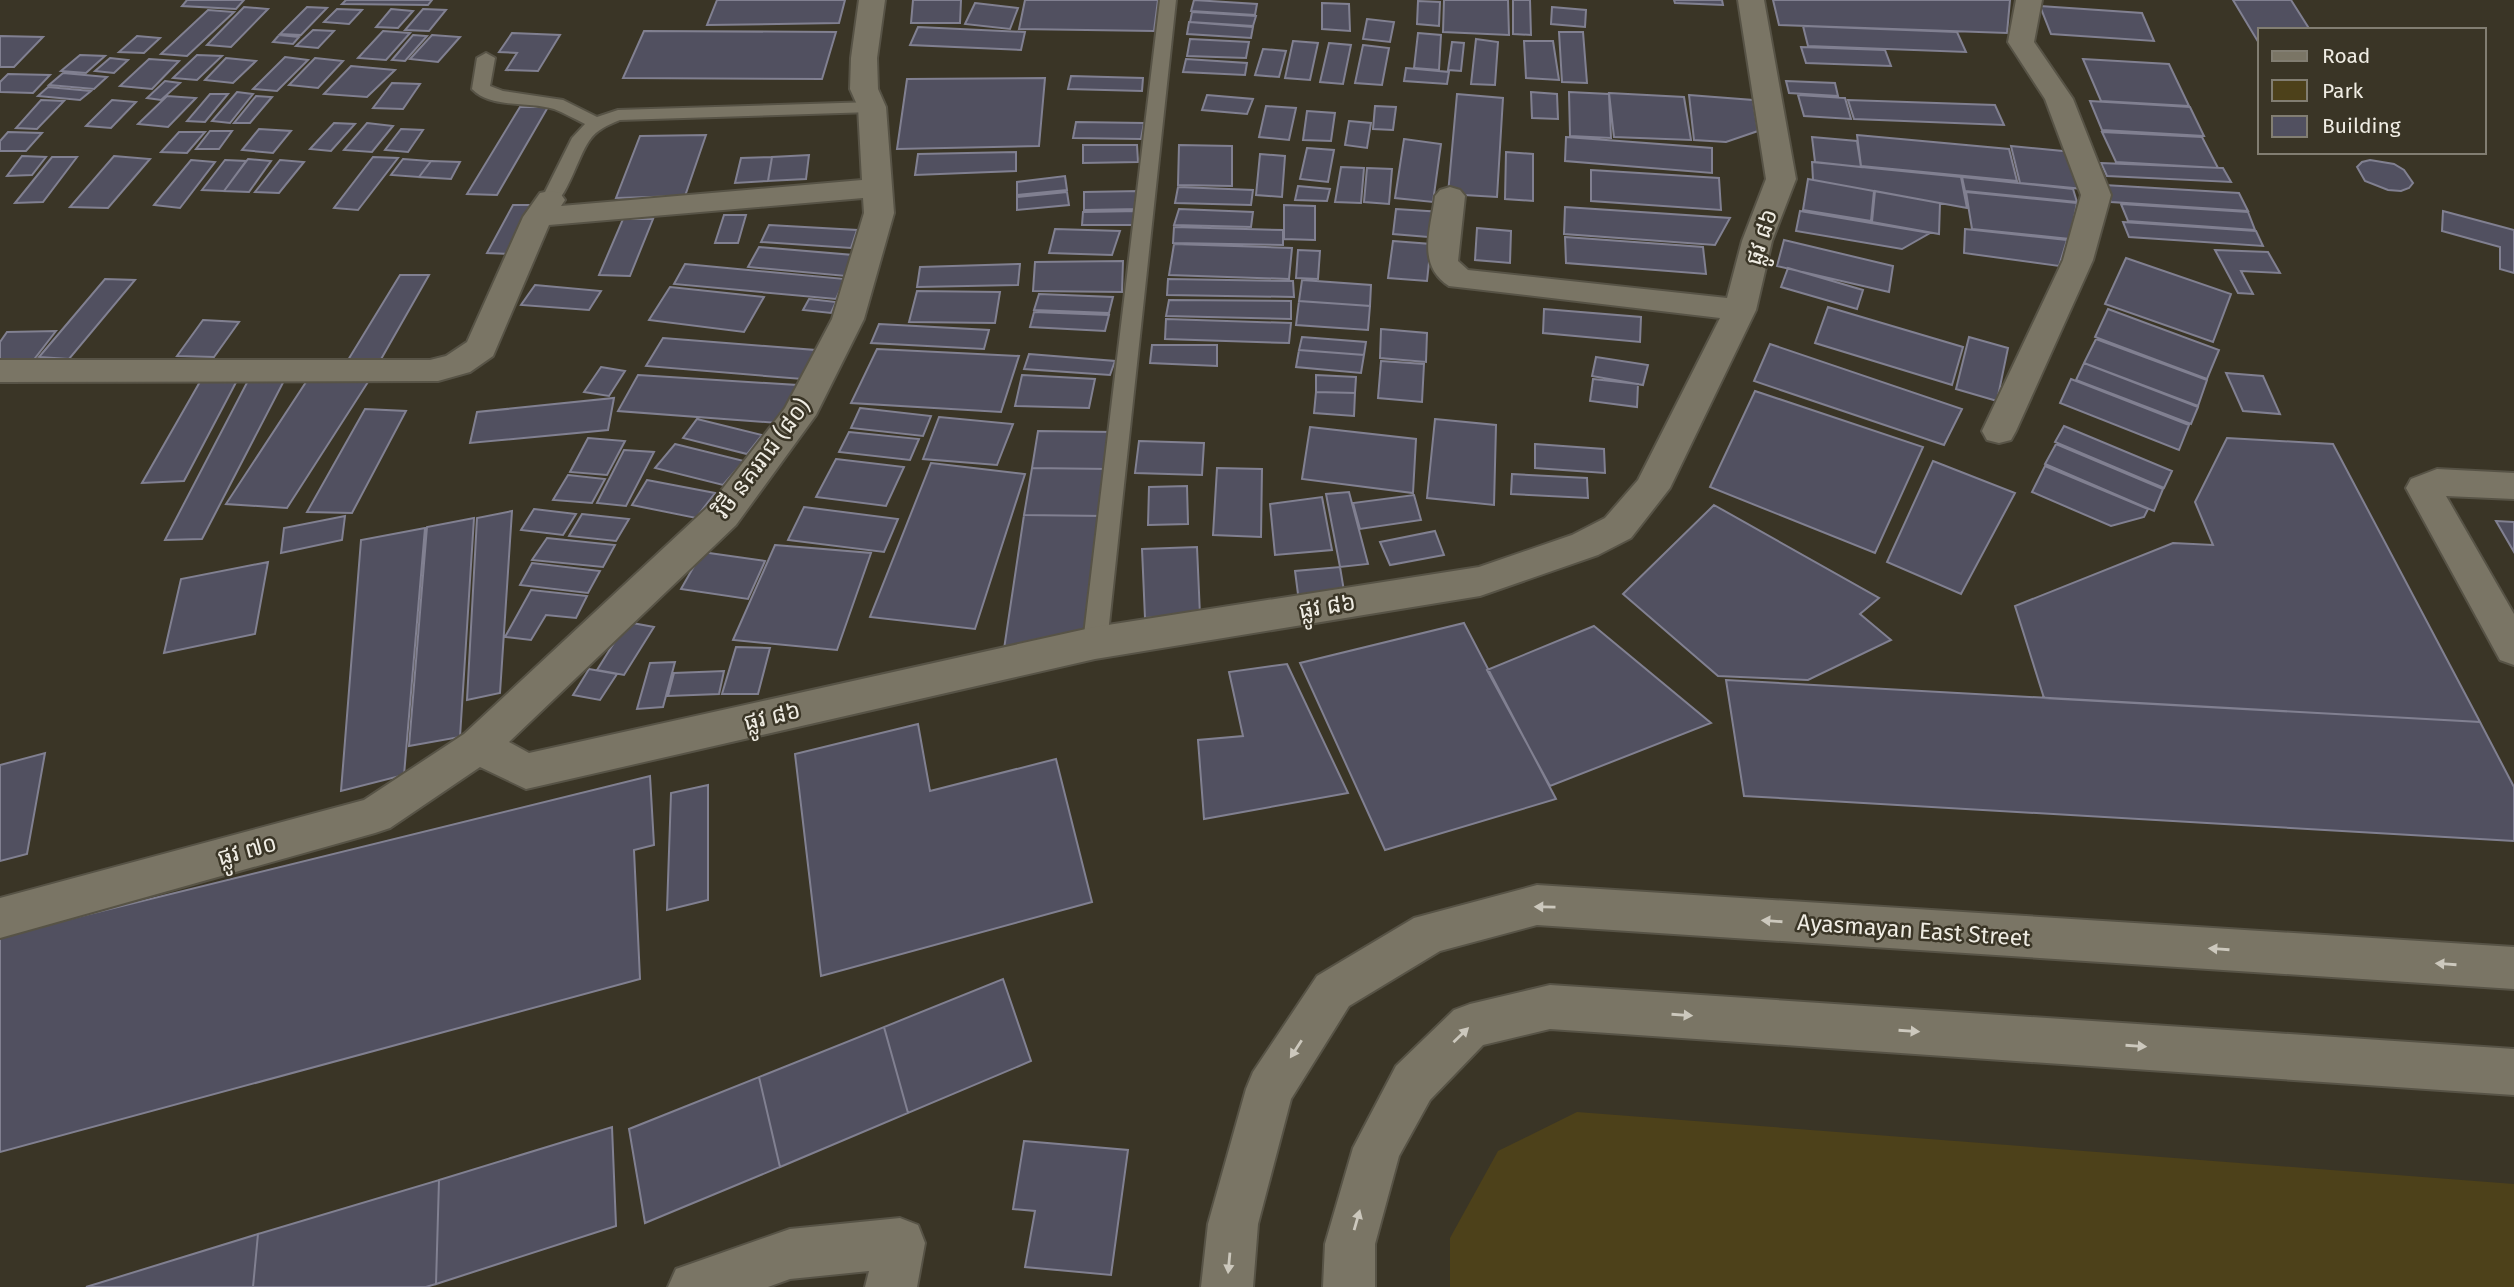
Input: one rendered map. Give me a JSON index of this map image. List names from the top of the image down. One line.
{"streets":{"street":["ផ្លូវ ៨៦","វិថី នគររាជ (៨០)","ផ្លូវ ៧០","Ayasmayan East Street"]},"crossings":[["ផ្លូវ ៨៦","វិថី នគររាជ (៨០)"],["ផ្លូវ ៨៦","ផ្លូវ ៧០"],["វិថី នគររាជ (៨០)","ផ្លូវ ៧០"]],"one_way":["Ayasmayan East Street"],"legend":["Road","Park","Building"]}
